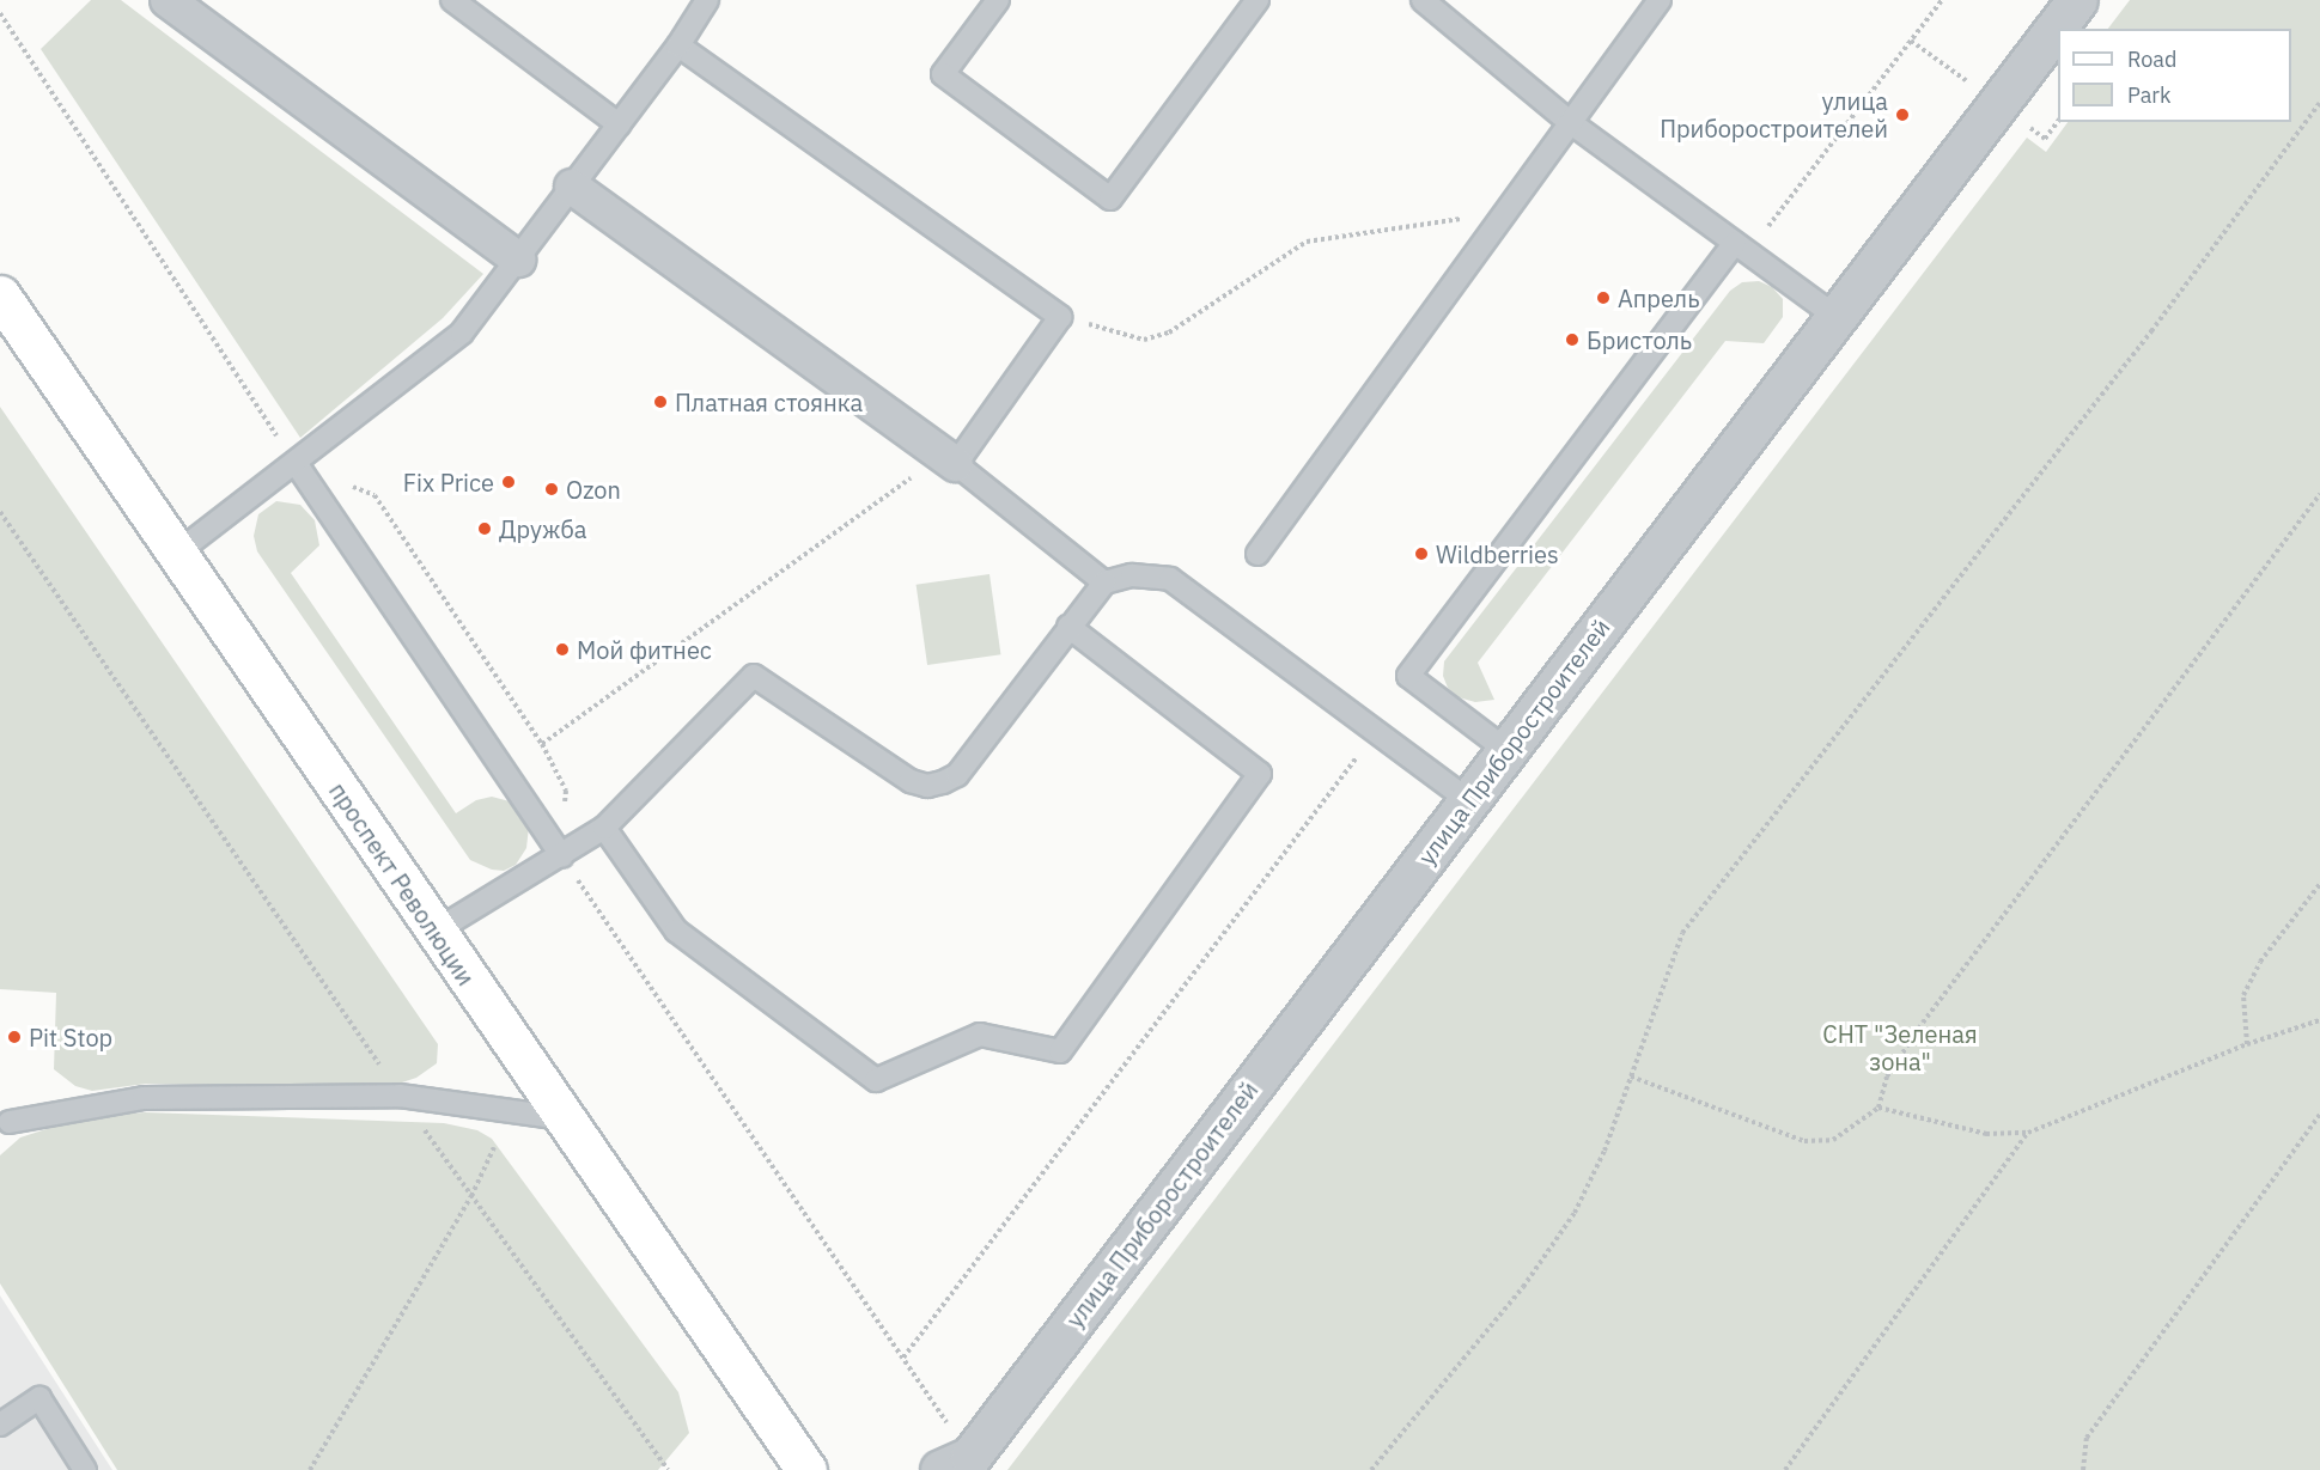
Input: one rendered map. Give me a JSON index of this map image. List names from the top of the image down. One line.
{"streets":{"main road":["проспект Революции"],"street":["улица Приборостроителей"]},"parks":["СНТ \"Зеленая зона\""],"places":["улица Приборостроителей","Апрель","Бристоль","Платная стоянка","Fix Price","Ozon","Дружба","Wildberries","Мой фитнес","Pit Stop"],"legend":["Road","Park"]}
